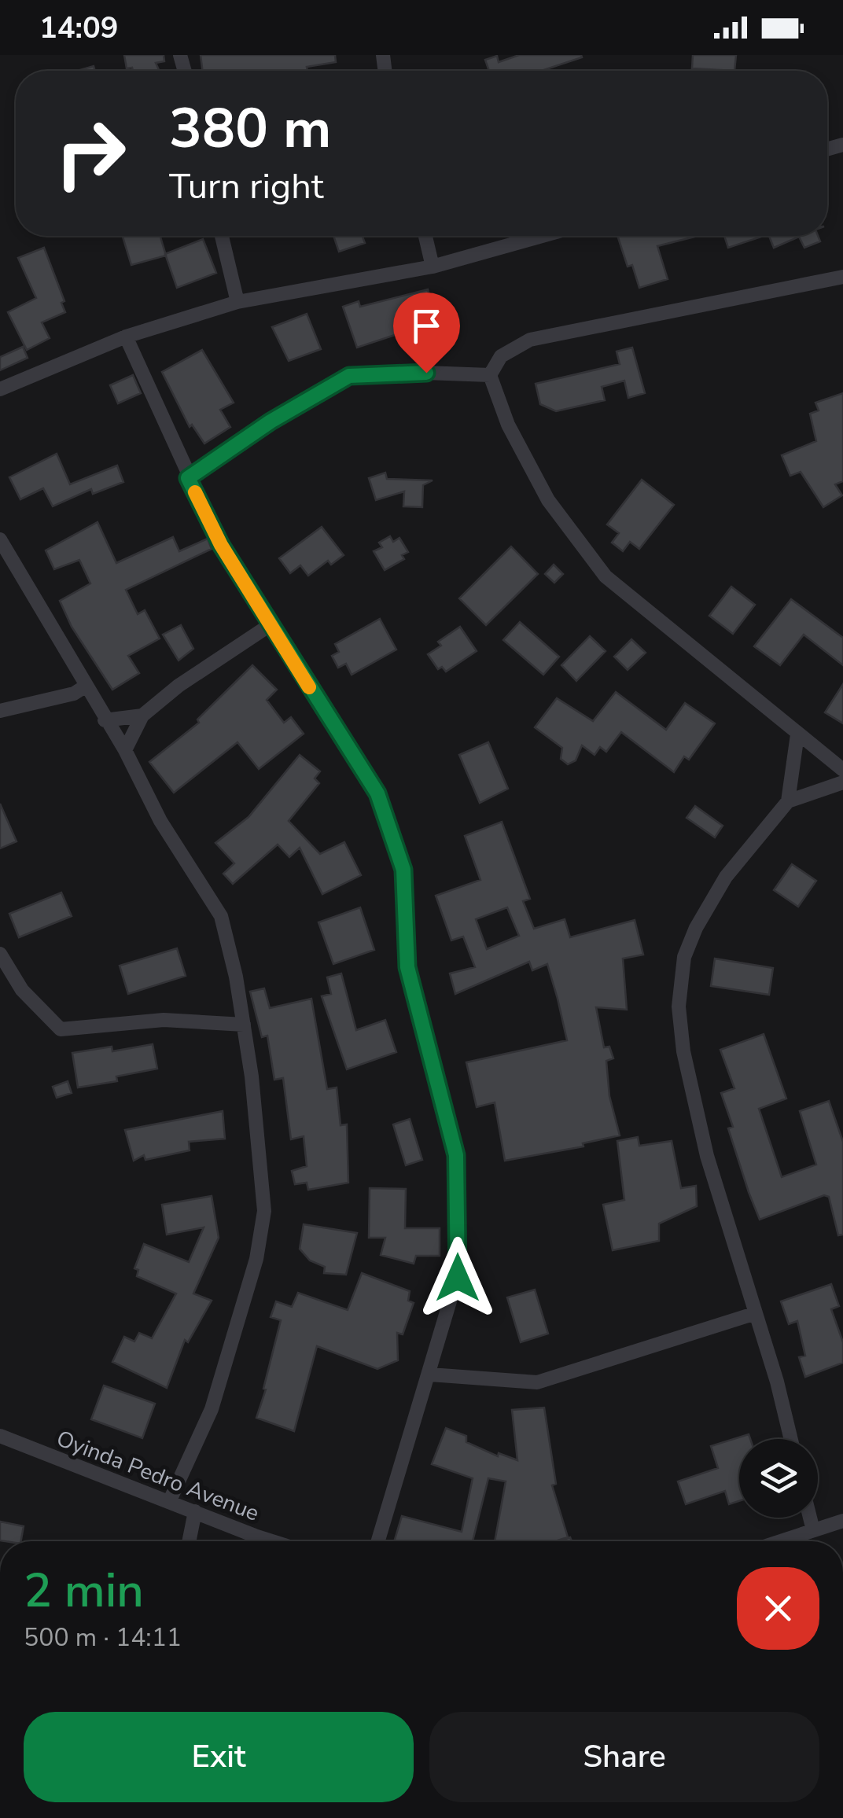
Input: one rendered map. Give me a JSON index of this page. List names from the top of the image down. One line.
{"streets":{"street":["Oyinda Pedro Avenue"]},"page":{"status":"14:09","turn":["380 m","Turn right"],"heading":["2 min","500 m · 14:11"],"buttons":["Exit","Share"]}}
